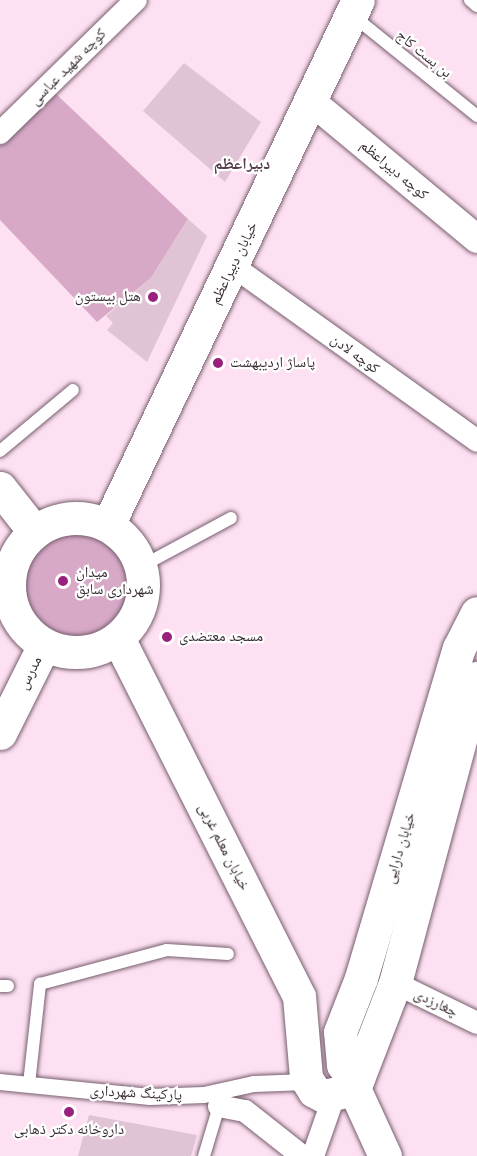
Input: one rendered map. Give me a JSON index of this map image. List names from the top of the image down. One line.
{"streets":{"main road":["خیابان دبیراعظم","مدرس","خیابان معلم غربی","خیابان دارایی"],"street":["کوچه شهید عباسی","کوچه دبیراعظم","کوچه لادن","چغارزدی","پارکینگ شهرداری"],"lane":["بن بست کاج"]},"crossings":[["بن بست کاج","خیابان دبیراعظم"],["کوچه دبیراعظم","خیابان دبیراعظم"],["خیابان دبیراعظم","کوچه لادن"],["خیابان دبیراعظم","مدرس"],["خیابان دبیراعظم","خیابان معلم غربی"],["مدرس","خیابان معلم غربی"],["خیابان معلم غربی","خیابان دارایی"],["خیابان معلم غربی","پارکینگ شهرداری"],["خیابان دارایی","چغارزدی"],["خیابان دارایی","پارکینگ شهرداری"]],"districts":["دبیراعظم"],"places":["هتل بیستون","پاساژ اردیبهشت","میدان شهرداری سابق","مسجد معتضدی","داروخانه دکتر ذهابی"]}
